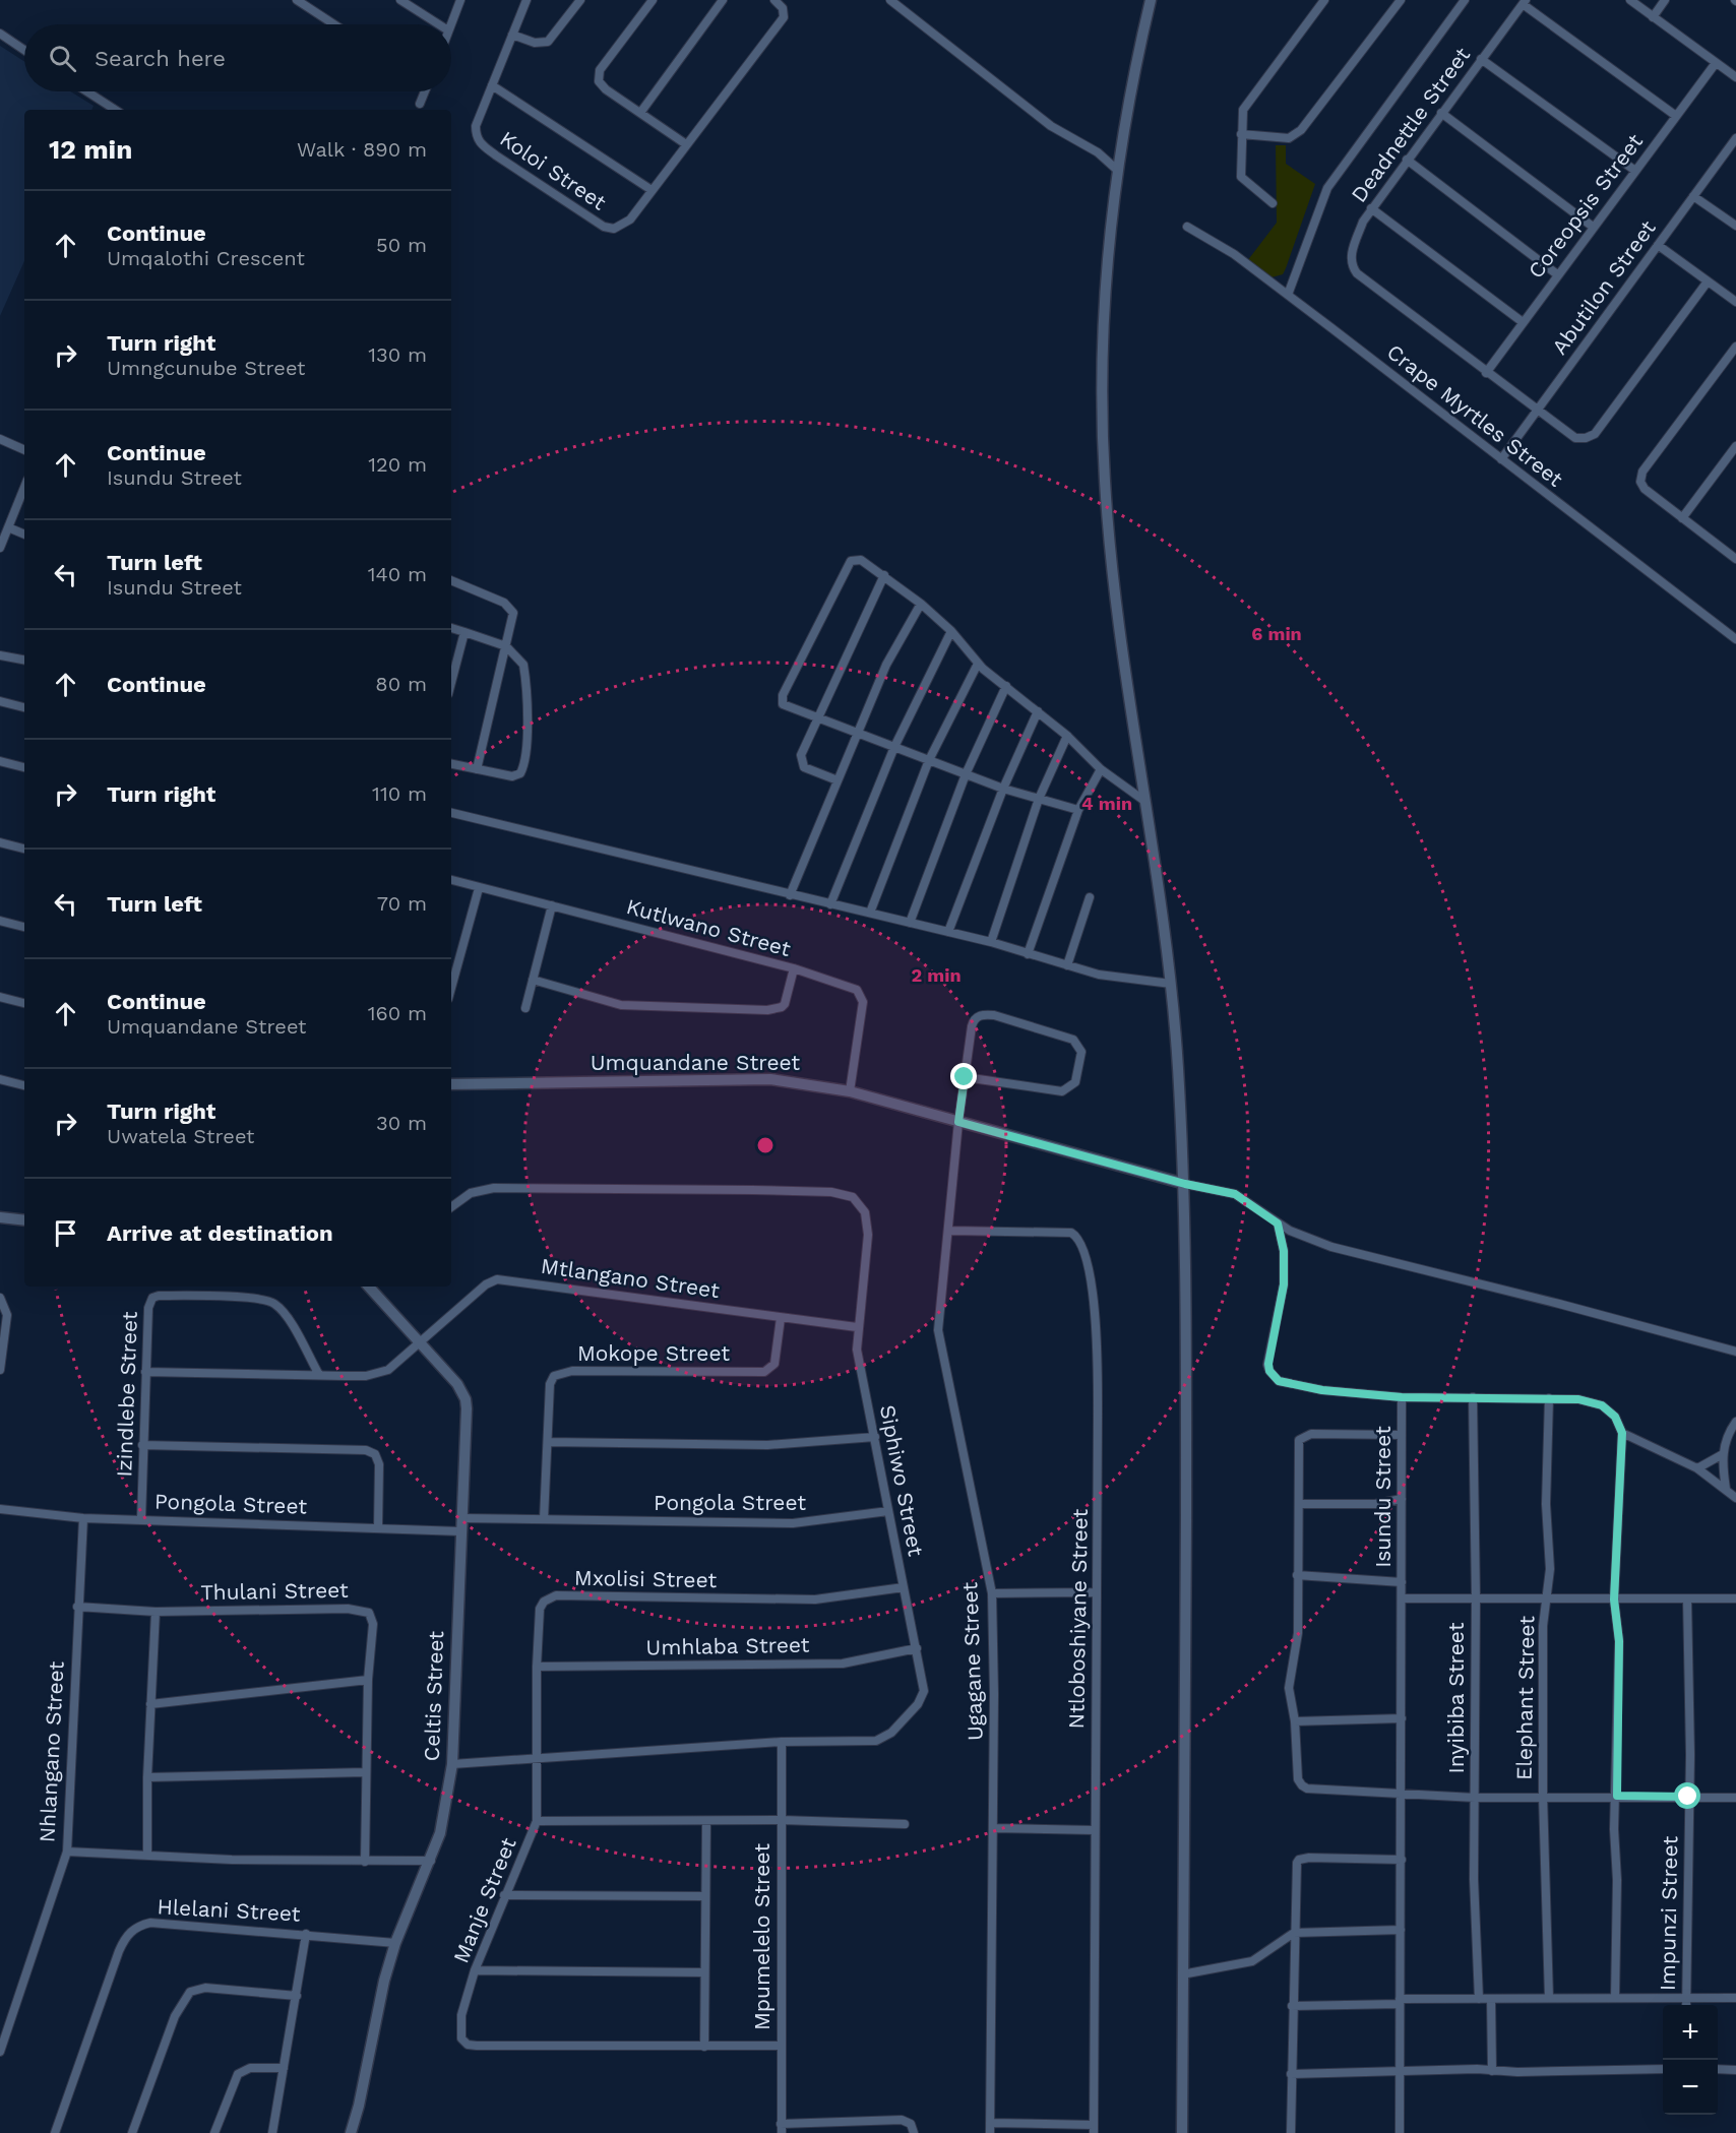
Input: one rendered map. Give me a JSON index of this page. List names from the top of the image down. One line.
{"streets":{"street":["Deadnettle Street","Koloi Street","Coreopsis Street","Abutilon Street","Crape Myrtles Street","Kutlwano Street","Umquandane Street","Mtlangano Street","Mokope Street","Izindlebe Street","Siphiwo Street","Isundu Street","Pongola Street","Mxolisi Street","Thulani Street","Ntloboshiyane Street","Umhlaba Street","Ugagane Street","Celtis Street","Inyibiba Street","Elephant Street","Nhlangano Street","Manje Street","Hlelani Street","Impunzi Street","Mpumelelo Street"]},"crossings":[["Deadnettle Street","Coreopsis Street"],["Deadnettle Street","Abutilon Street"],["Abutilon Street","Crape Myrtles Street"],["Kutlwano Street","Umquandane Street"],["Umquandane Street","Ugagane Street"],["Mtlangano Street","Mokope Street"],["Mtlangano Street","Izindlebe Street"],["Mtlangano Street","Siphiwo Street"],["Mtlangano Street","Celtis Street"],["Mokope Street","Pongola Street"],["Izindlebe Street","Pongola Street"],["Siphiwo Street","Pongola Street"],["Siphiwo Street","Mxolisi Street"],["Siphiwo Street","Umhlaba Street"],["Siphiwo Street","Celtis Street"],["Siphiwo Street","Mpumelelo Street"],["Isundu Street","Inyibiba Street"],["Isundu Street","Elephant Street"],["Pongola Street","Celtis Street"],["Pongola Street","Nhlangano Street"],["Mxolisi Street","Umhlaba Street"],["Mxolisi Street","Manje Street"],["Thulani Street","Nhlangano Street"],["Ntloboshiyane Street","Ugagane Street"],["Celtis Street","Hlelani Street"],["Manje Street","Mpumelelo Street"]],"page":{"search":"Search here","heading":["12 min","Walk · 890 m"],"list":[["Continue","Umqalothi Crescent","50 m"],["Turn right","Umngcunube Street","130 m"],["Continue","Isundu Street","120 m"],["Turn left","Isundu Street","140 m"],["Continue","80 m"],["Turn right","110 m"],["Turn left","70 m"],["Continue","Umquandane Street","160 m"],["Turn right","Uwatela Street","30 m"],"Arrive at destination"],"map_buttons":["+","−"]},"rings":["6 min","4 min","2 min"]}
